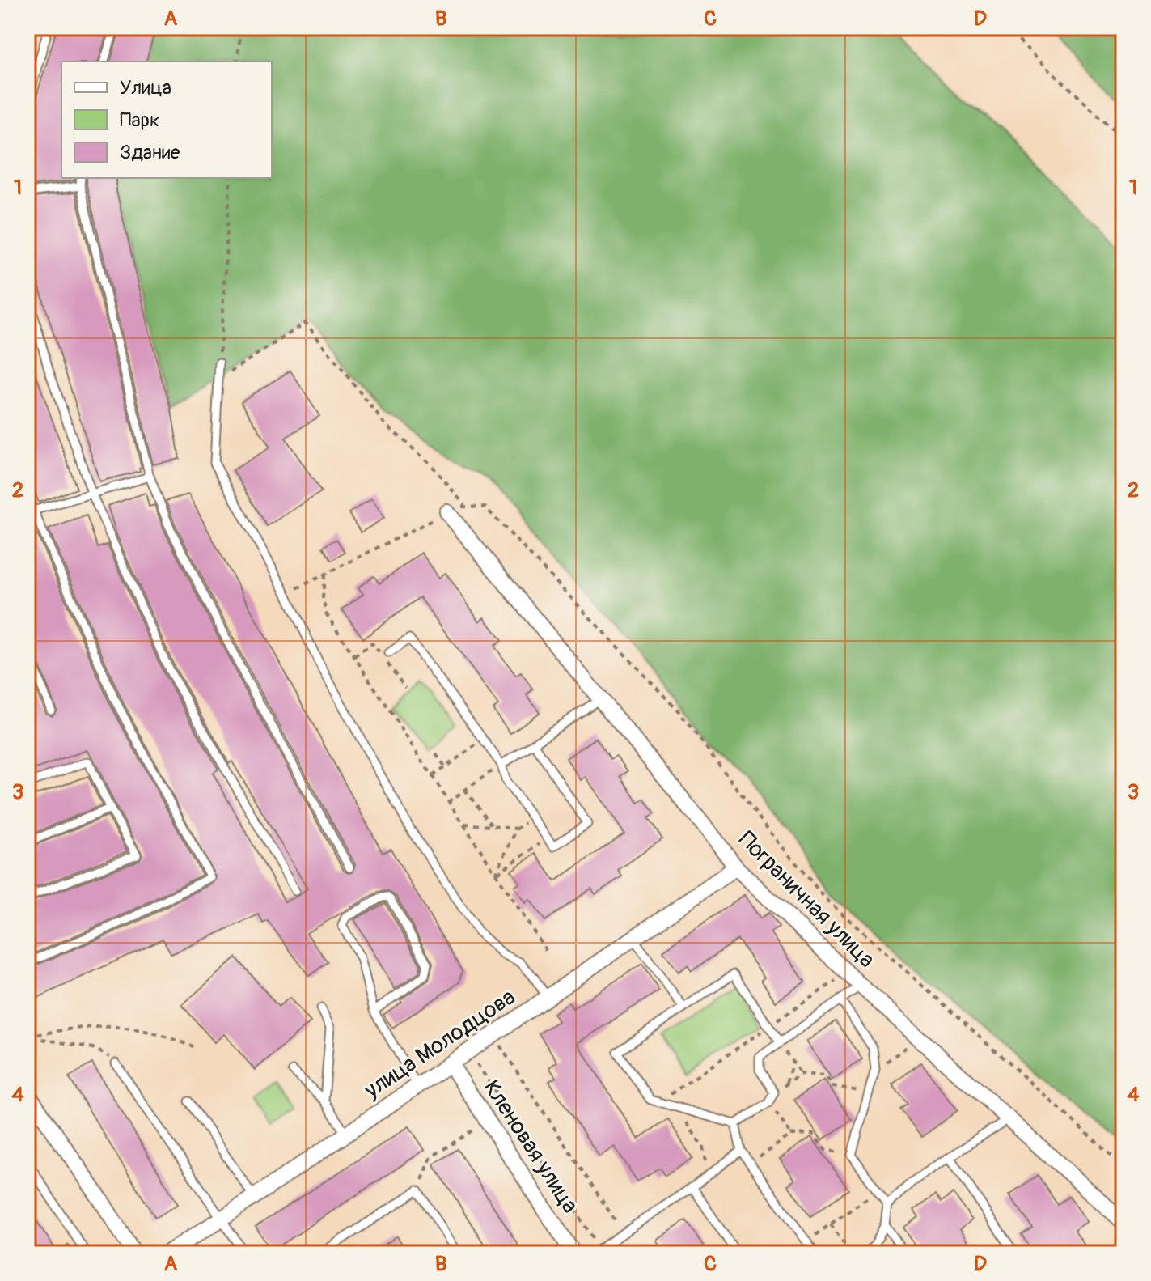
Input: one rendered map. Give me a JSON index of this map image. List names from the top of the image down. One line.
{"streets":{"street":["Пограничная улица","улица Молодцова","Кленовая улица"]},"crossings":[["Пограничная улица","улица Молодцова"],["улица Молодцова","Кленовая улица"]],"legend":["Улица","Парк","Здание"],"grid":{"columns":["A","B","C","D"],"rows":["1","2","3","4"]}}
